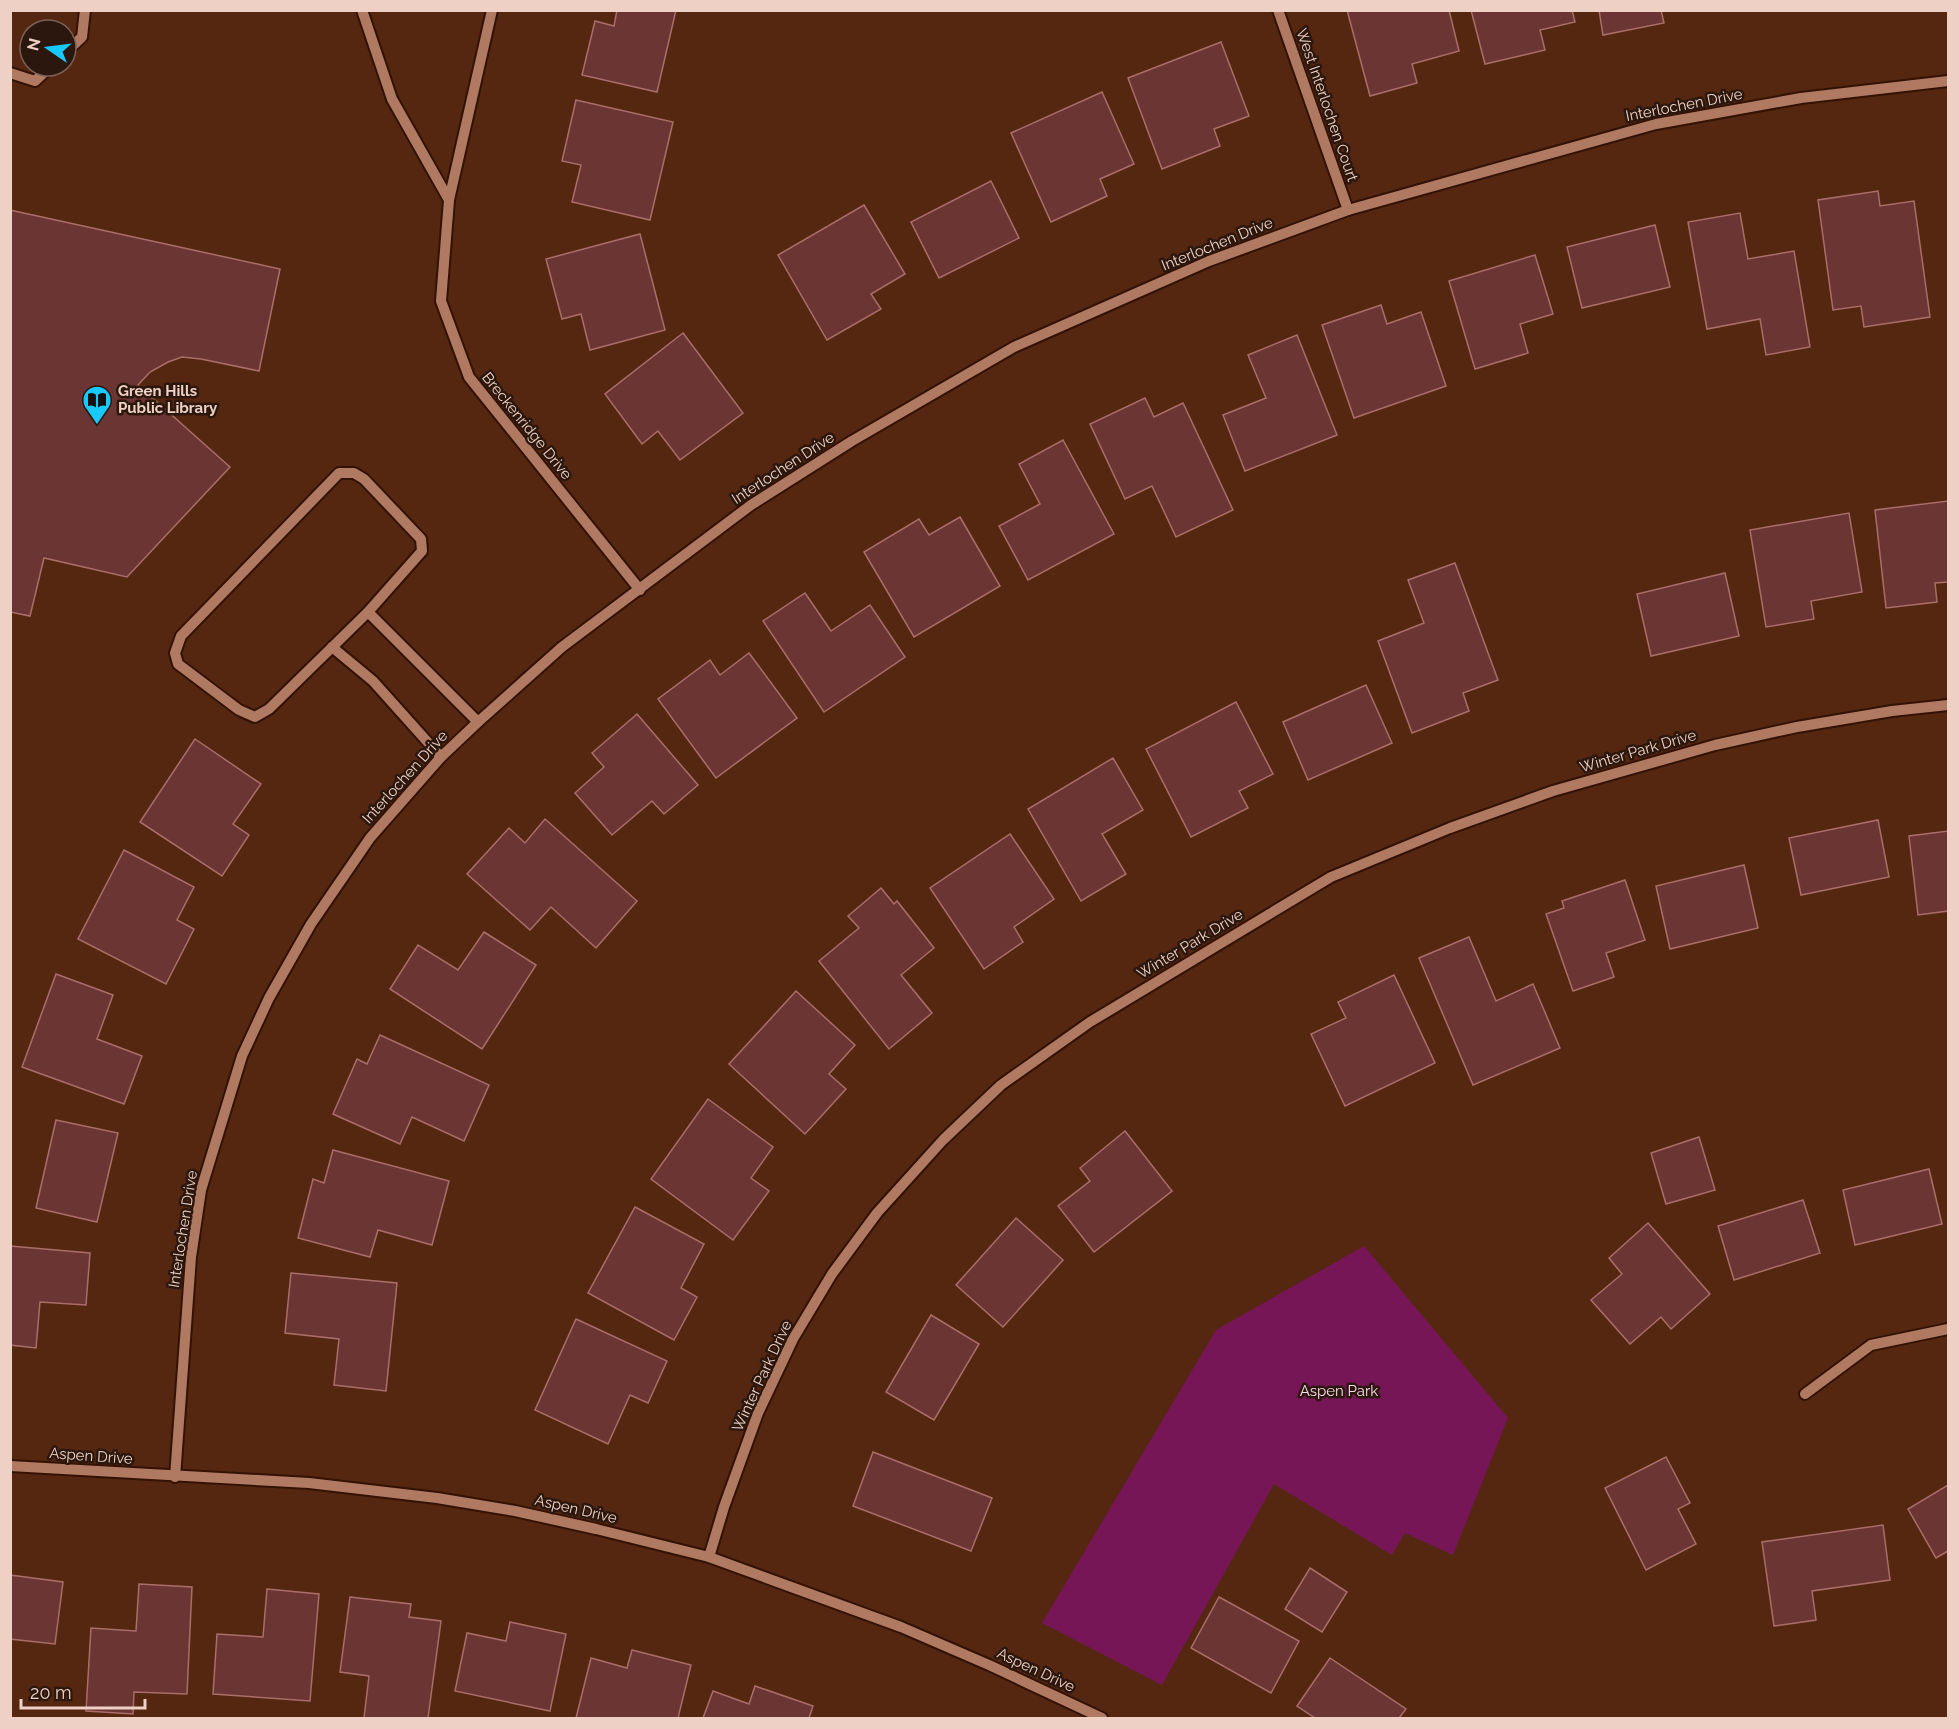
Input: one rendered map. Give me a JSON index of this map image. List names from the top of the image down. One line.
{"streets":{"street":["West Interlochen Court","Interlochen Drive","Breckenridge Drive","Winter Park Drive","Aspen Drive"]},"crossings":[["West Interlochen Court","Interlochen Drive"],["Interlochen Drive","Breckenridge Drive"],["Interlochen Drive","Aspen Drive"],["Winter Park Drive","Aspen Drive"]],"parks":["Aspen Park"],"places":{"library":["Green Hills Public Library"]},"scale_bar":"20 m","north":"left"}
